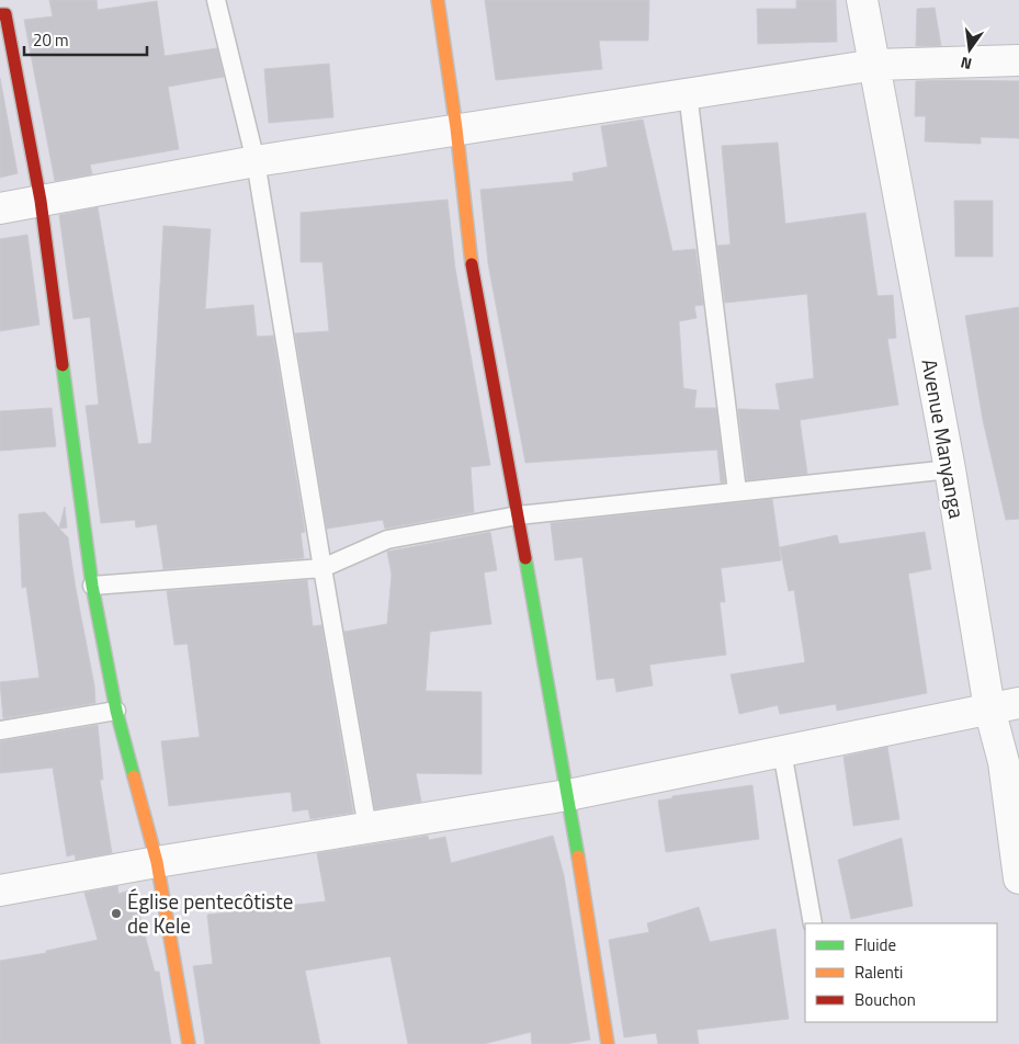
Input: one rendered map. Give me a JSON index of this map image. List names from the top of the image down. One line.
{"streets":{"street":["Avenue Manyanga"]},"places":["Église pentecôtiste de Kele"],"legend":["Fluide","Ralenti","Bouchon"],"scale_bar":"20 m","north":"bottom"}
